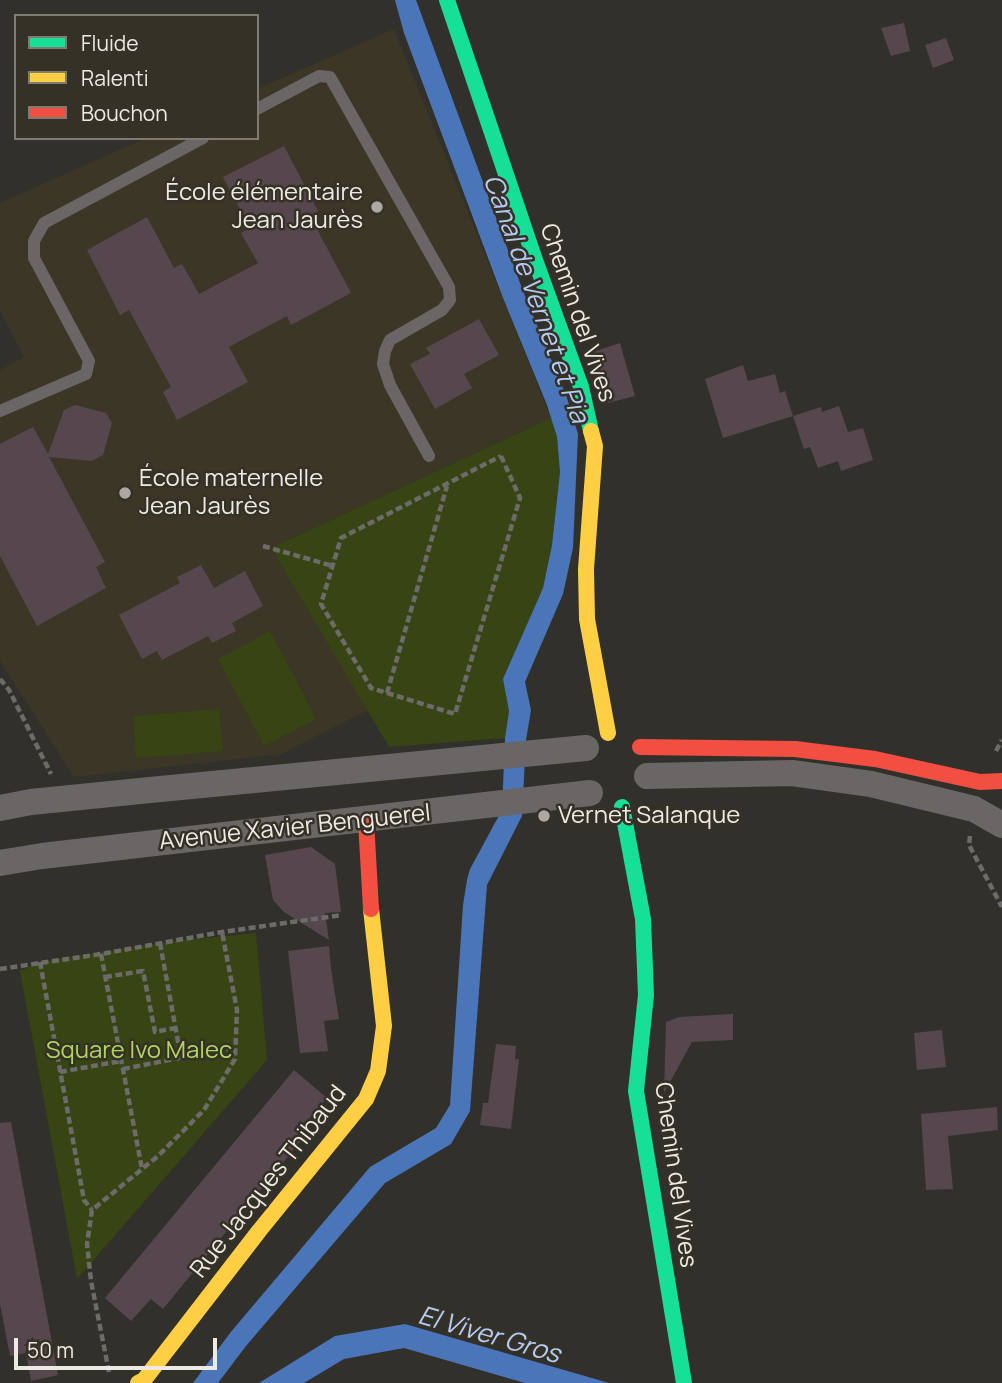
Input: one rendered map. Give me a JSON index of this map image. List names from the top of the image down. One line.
{"streets":{"street":["Chemin del Vives","Avenue Xavier Benguerel","Rue Jacques Thibaud"]},"crossings":[["Chemin del Vives","Avenue Xavier Benguerel"],["Avenue Xavier Benguerel","Rue Jacques Thibaud"]],"water":["Canal de Vernet et Pia","El Viver Gros"],"parks":["Square Ivo Malec"],"places":["École élémentaire Jean Jaurès","École maternelle Jean Jaurès","Vernet Salanque"],"legend":["Fluide","Ralenti","Bouchon"],"scale_bar":"50 m"}
